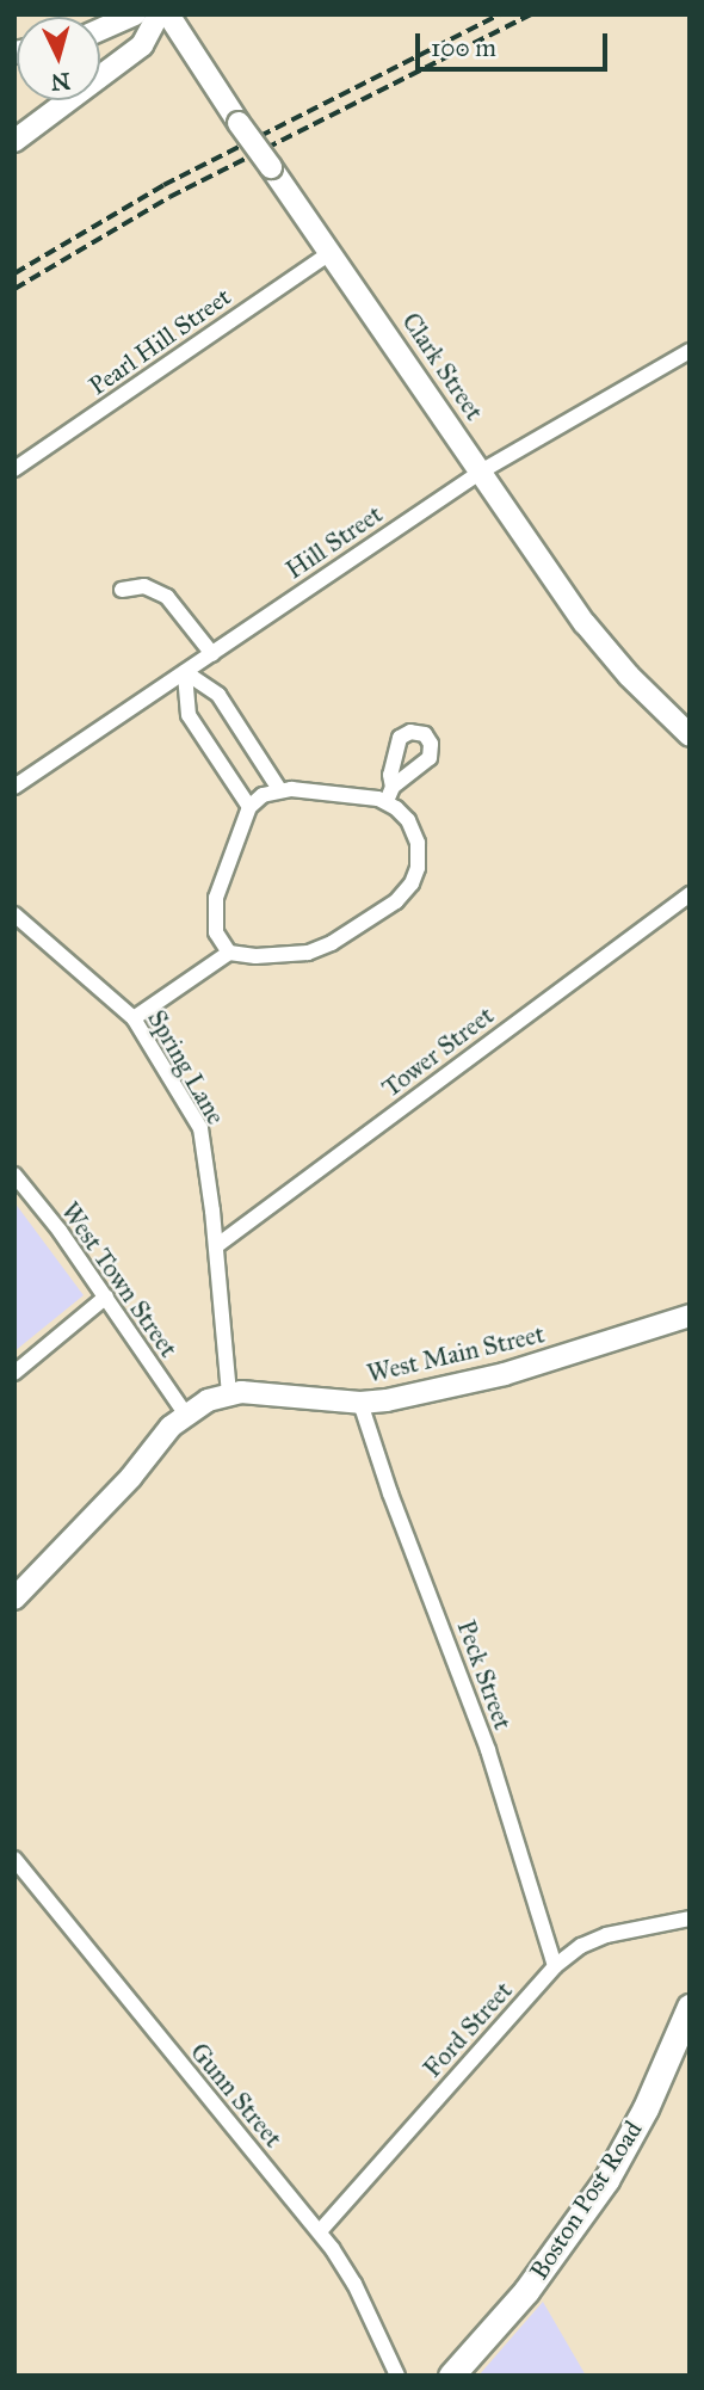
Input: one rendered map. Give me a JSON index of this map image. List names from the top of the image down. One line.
{"streets":{"main road":["Clark Street","West Main Street","Boston Post Road"],"street":["Pearl Hill Street","Hill Street","Tower Street","Spring Lane","West Town Street","Peck Street","Ford Street","Gunn Street"]},"crossings":[["Pearl Hill Street","Clark Street"],["Clark Street","Hill Street"],["Tower Street","Spring Lane"],["Spring Lane","West Main Street"],["West Town Street","West Main Street"],["West Main Street","Peck Street"],["Peck Street","Ford Street"],["Ford Street","Gunn Street"]],"scale_bar":"100 m","north":"bottom"}
